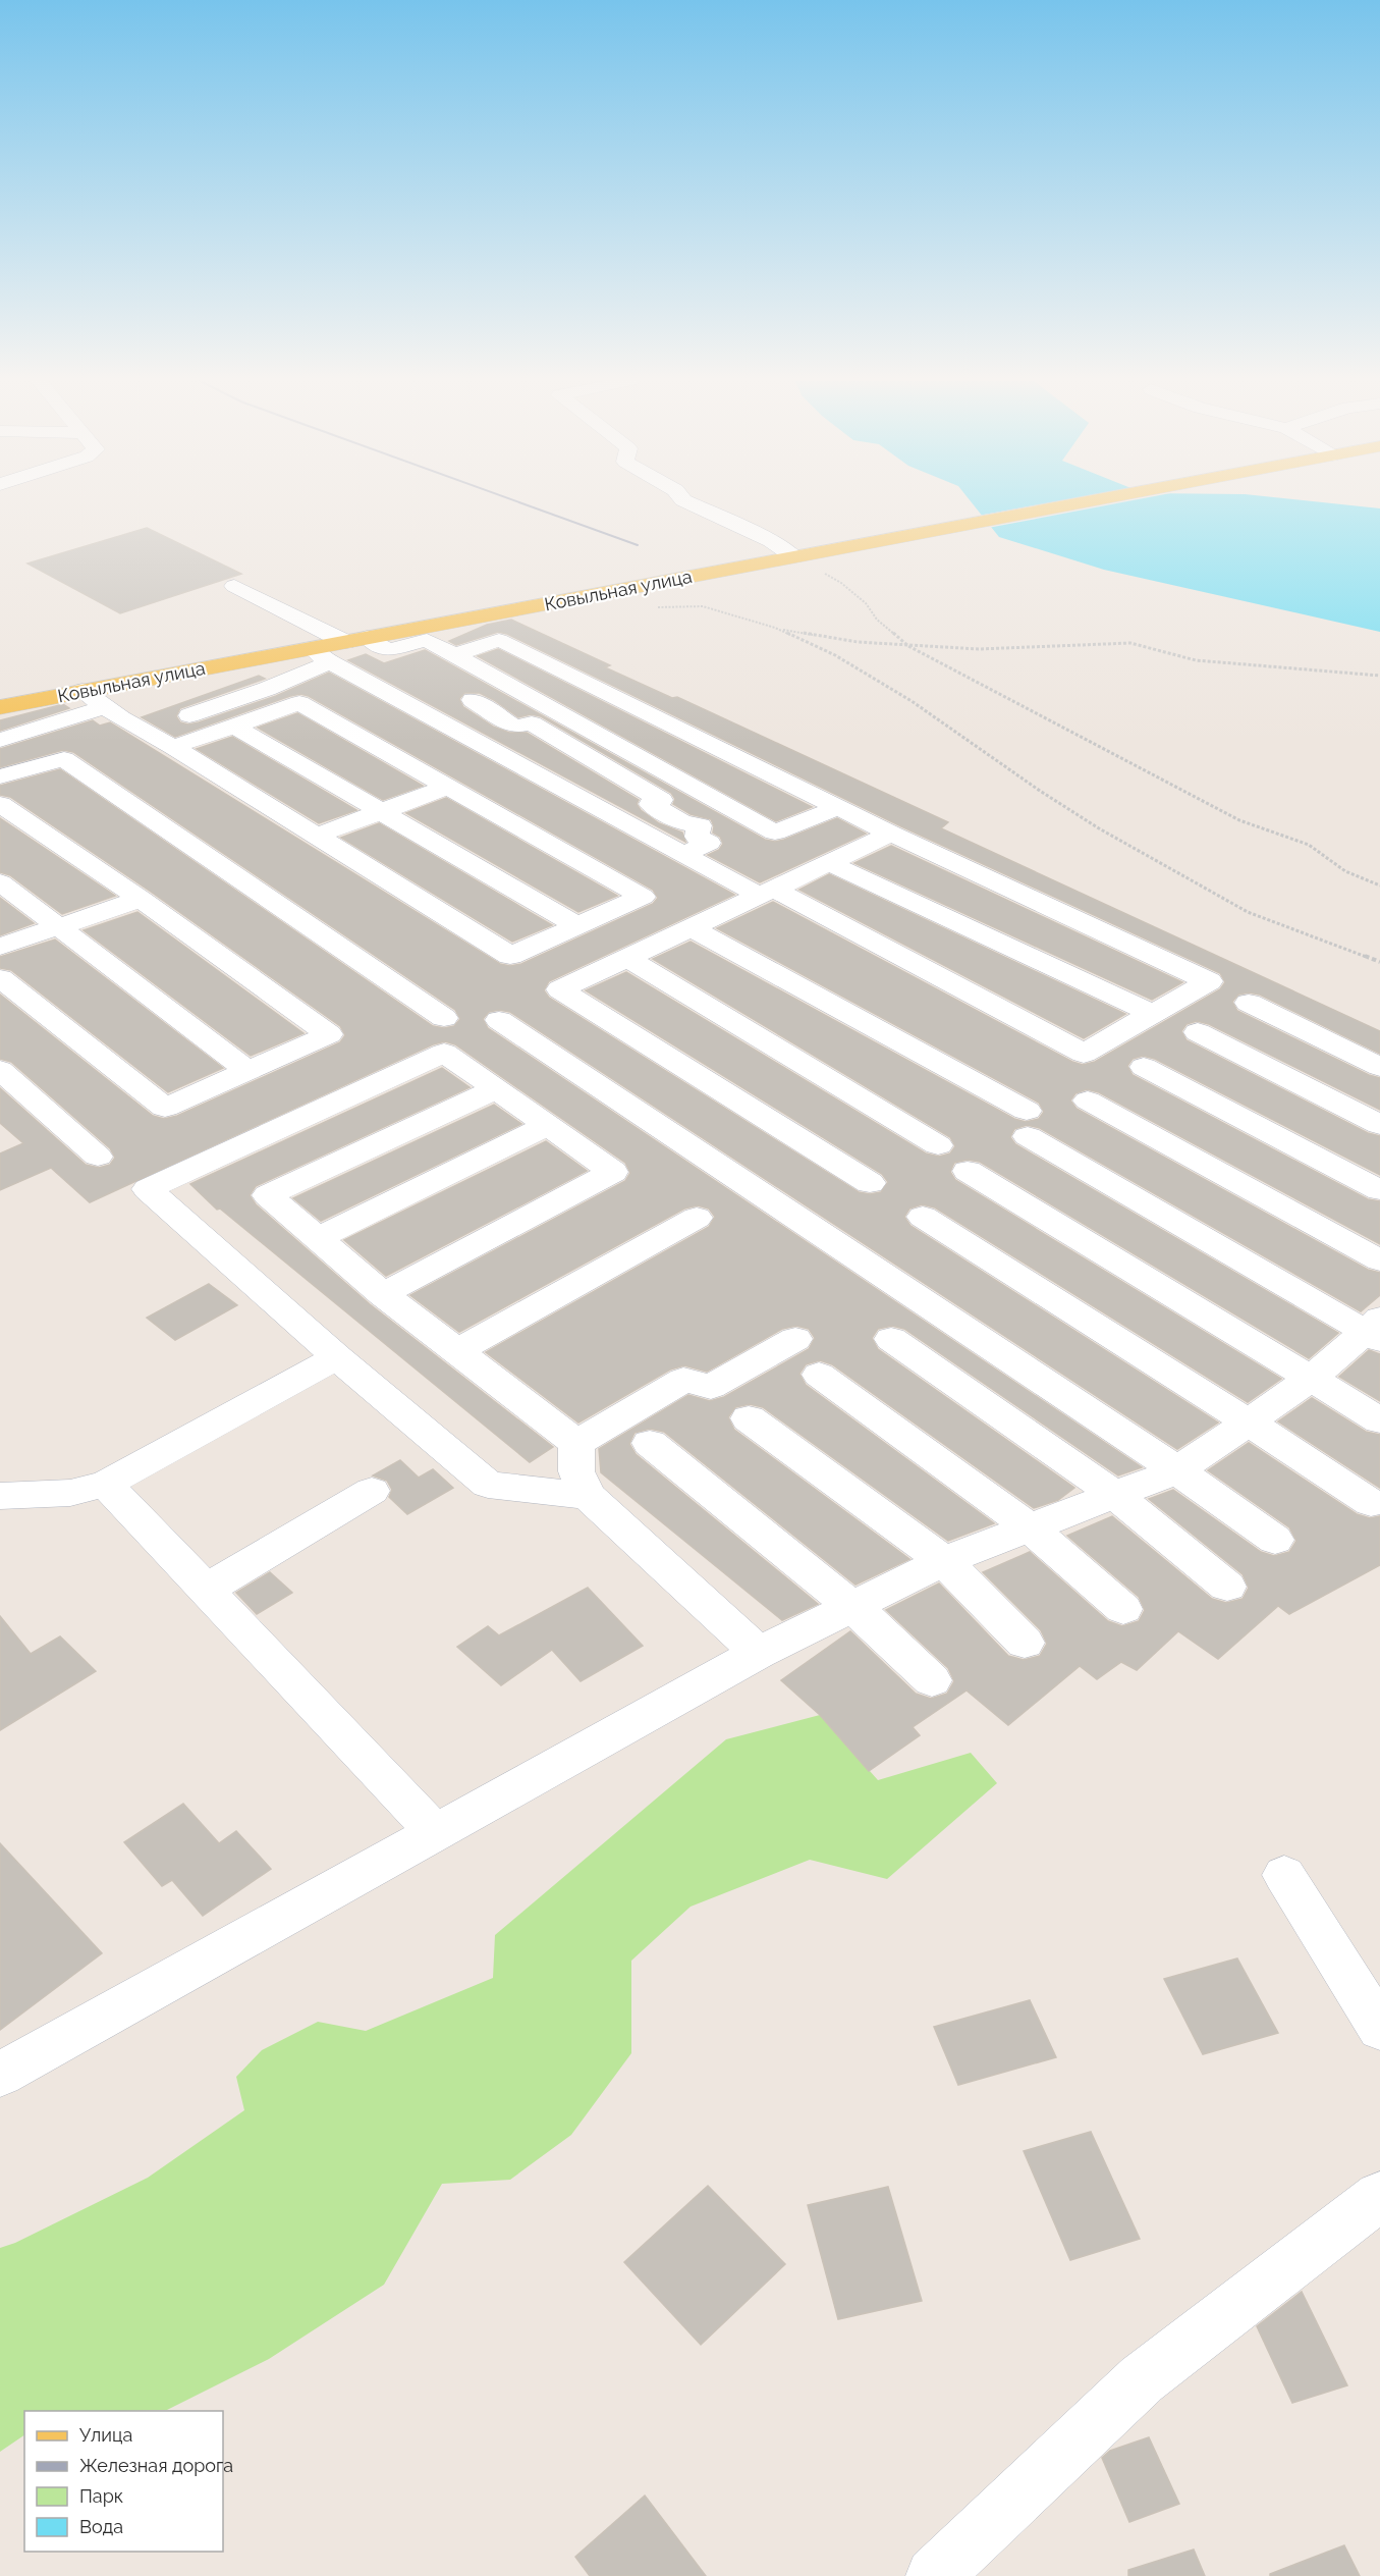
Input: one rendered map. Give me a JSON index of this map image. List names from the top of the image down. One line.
{"streets":{"main road":["Ковыльная улица"]},"legend":["Улица","Железная дорога","Парк","Вода"]}
